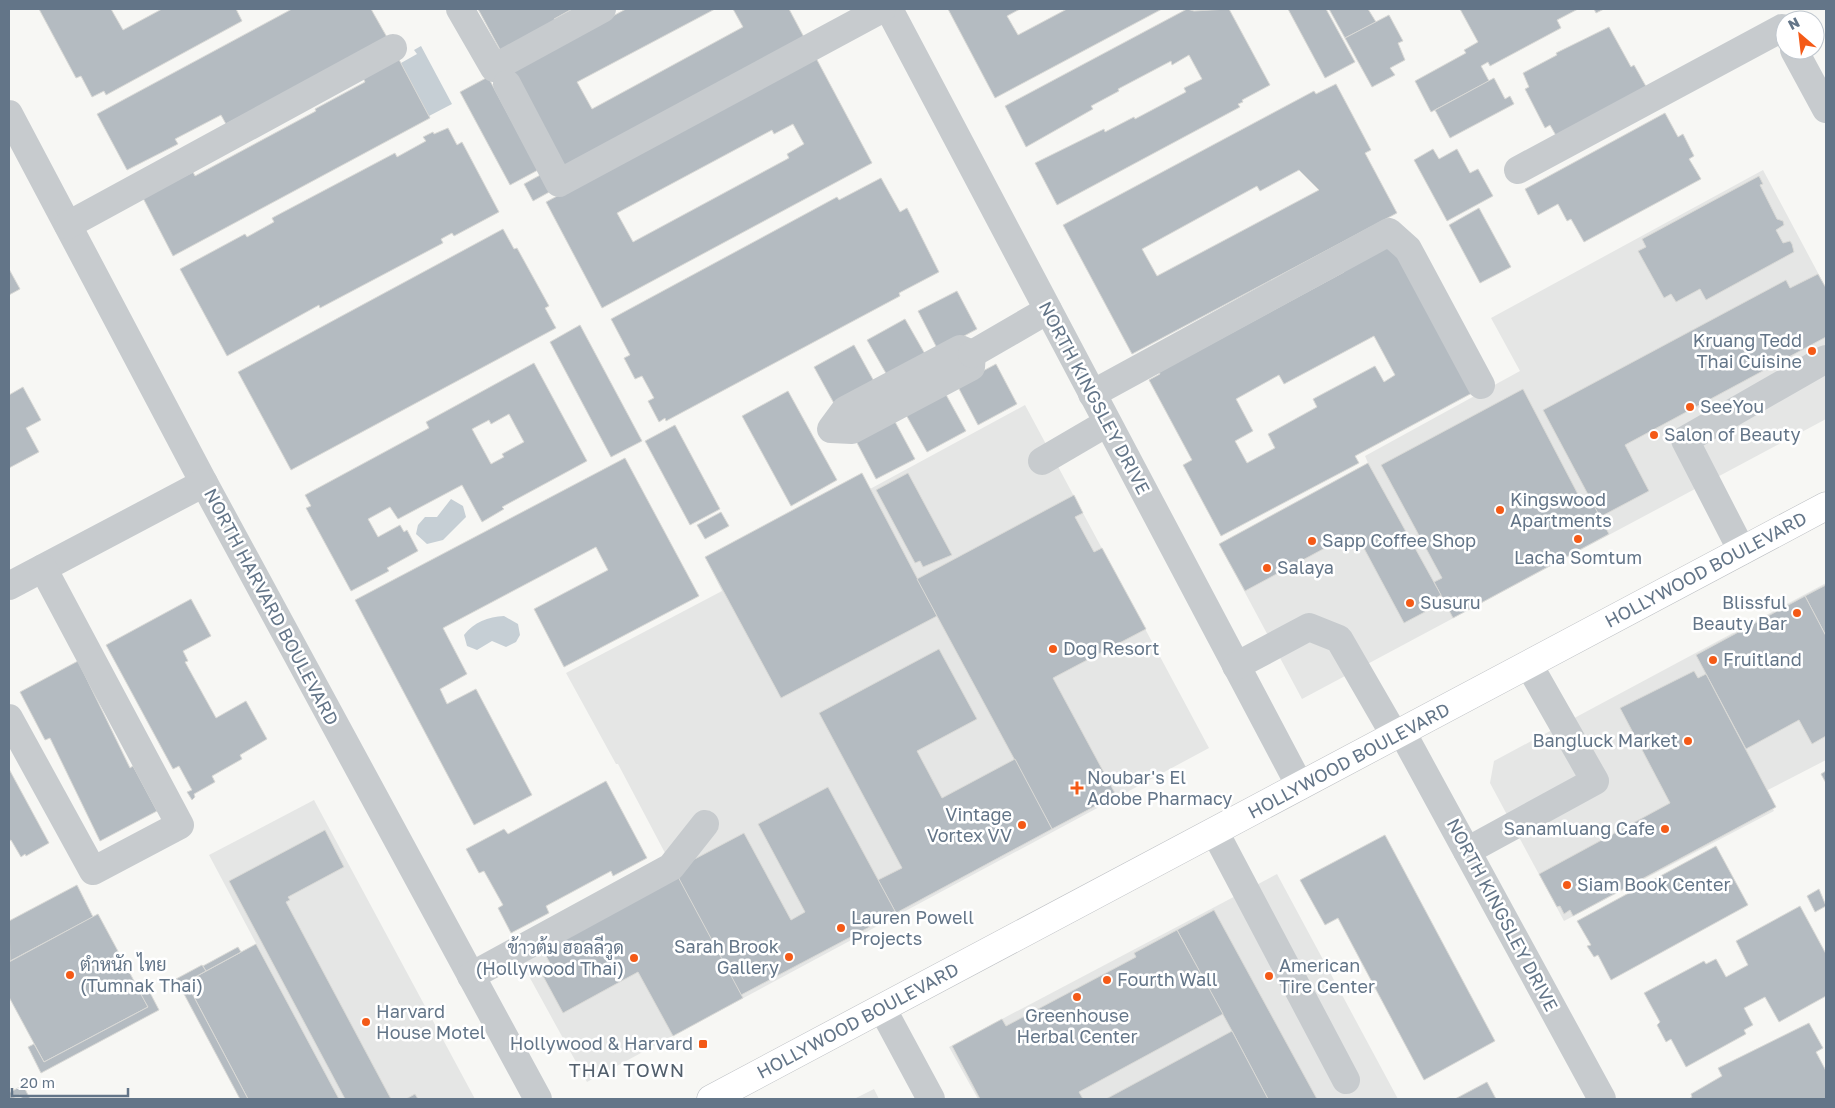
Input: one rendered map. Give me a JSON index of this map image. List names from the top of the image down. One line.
{"streets":{"main road":["HOLLYWOOD BOULEVARD"],"street":["NORTH KINGSLEY DRIVE","NORTH HARVARD BOULEVARD"]},"crossings":[["NORTH KINGSLEY DRIVE","HOLLYWOOD BOULEVARD"]],"districts":["THAI TOWN"],"places":{"other":["Kruang Tedd Thai Cuisine","SeeYou","Salon of Beauty","Kingswood Apartments","Lacha Somtum","Sapp Coffee Shop","Salaya","Susuru","Blissful Beauty Bar","Dog Resort","Fruitland","Bangluck Market","Vintage Vortex VV","Sanamluang Cafe","Siam Book Center","Lauren Powell Projects","Sarah Brook Gallery","ข้าวต้ม ฮอลลีวูด (Hollywood Thai)","ตำหนัก ไทย (Tumnak Thai)","American Tire Center","Fourth Wall","Greenhouse Herbal Center","Harvard House Motel"],"health":["Noubar's El Adobe Pharmacy"],"transit":["Hollywood & Harvard"]},"scale_bar":"20 m","north":"top left"}
